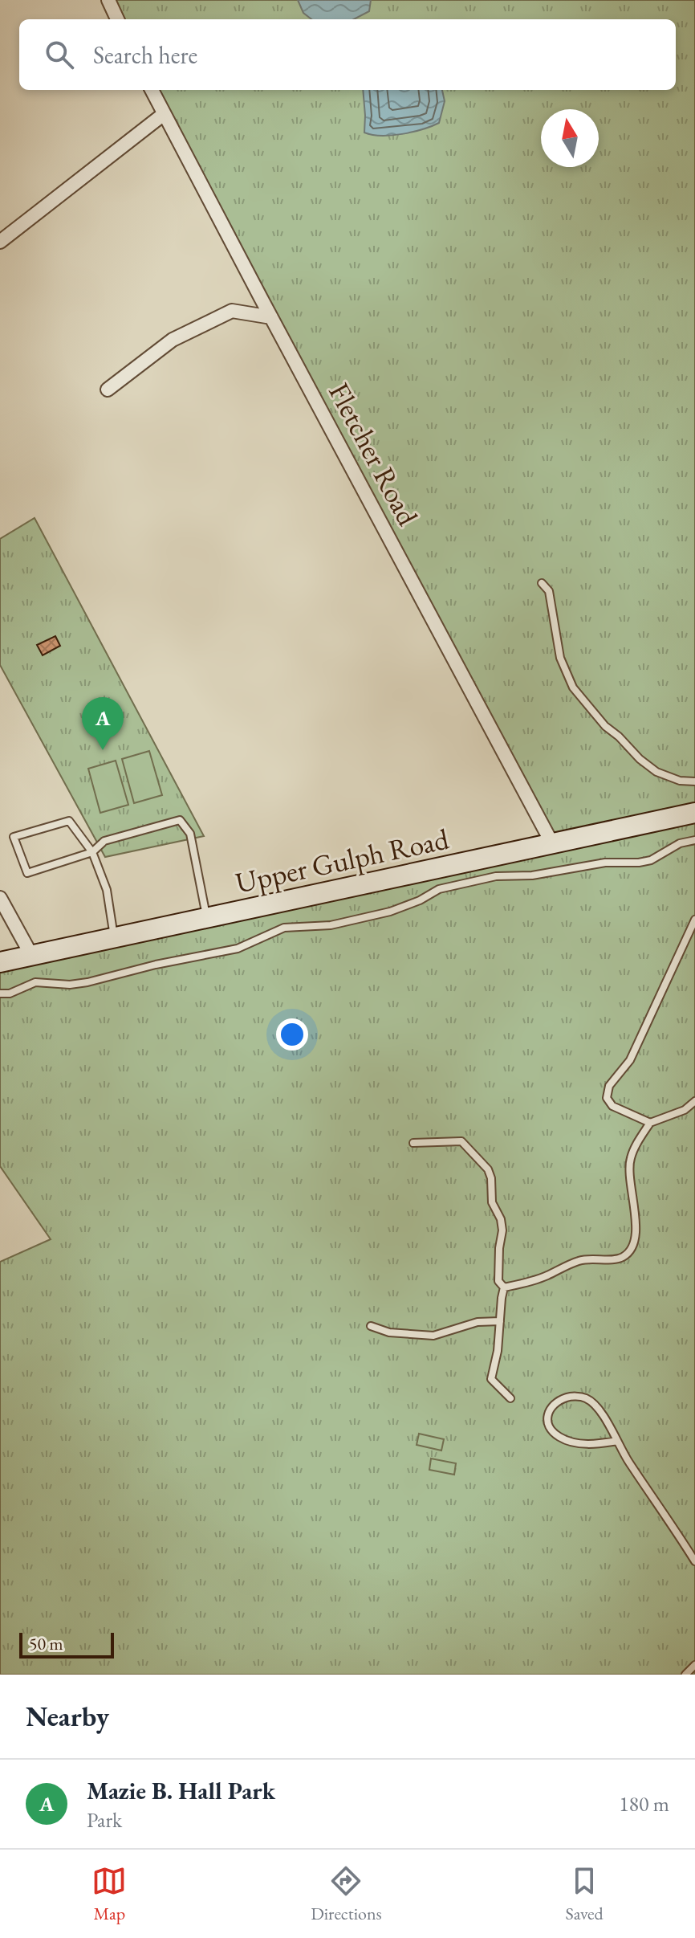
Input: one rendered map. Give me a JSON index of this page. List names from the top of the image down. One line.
{"streets":{"street":["Fletcher Road","Upper Gulph Road"]},"crossings":[["Fletcher Road","Upper Gulph Road"]],"scale_bar":"50 m","north":"top","page":{"search":"Search here","pins":"A","scale":"50 m","heading":"Nearby","list":[{"mark":"A","name":"Mazie B. Hall Park","note":"Park","value":"180 m"}],"nav":["Map","Directions","Saved"]}}
